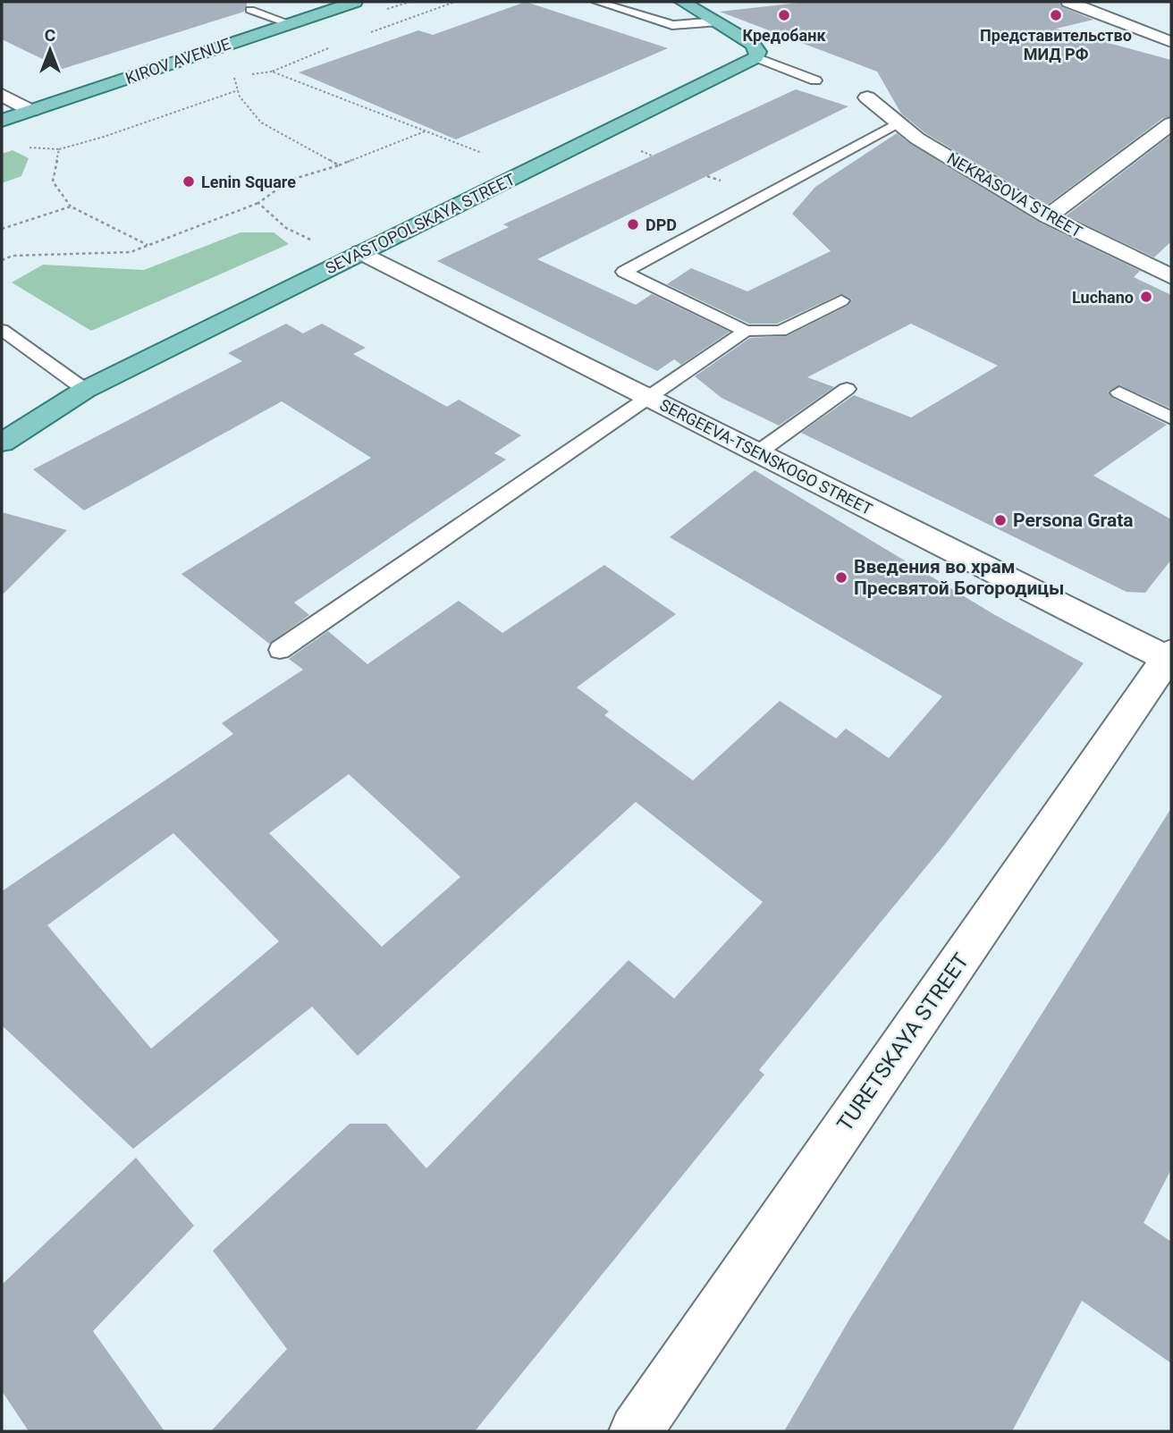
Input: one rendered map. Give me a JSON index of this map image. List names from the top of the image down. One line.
{"streets":{"main road":["KIROV AVENUE","SEVASTOPOLSKAYA STREET"],"street":["NEKRASOVA STREET","SERGEEVA-TSENSKOGO STREET","TURETSKAYA STREET"]},"crossings":[["SEVASTOPOLSKAYA STREET","SERGEEVA-TSENSKOGO STREET"],["SERGEEVA-TSENSKOGO STREET","TURETSKAYA STREET"]],"places":["Кредобанк","Представительство МИД РФ","Lenin Square","DPD","Luchano","Persona Grata","Введения во храм Пресвятой Богородицы"],"north":"top"}
